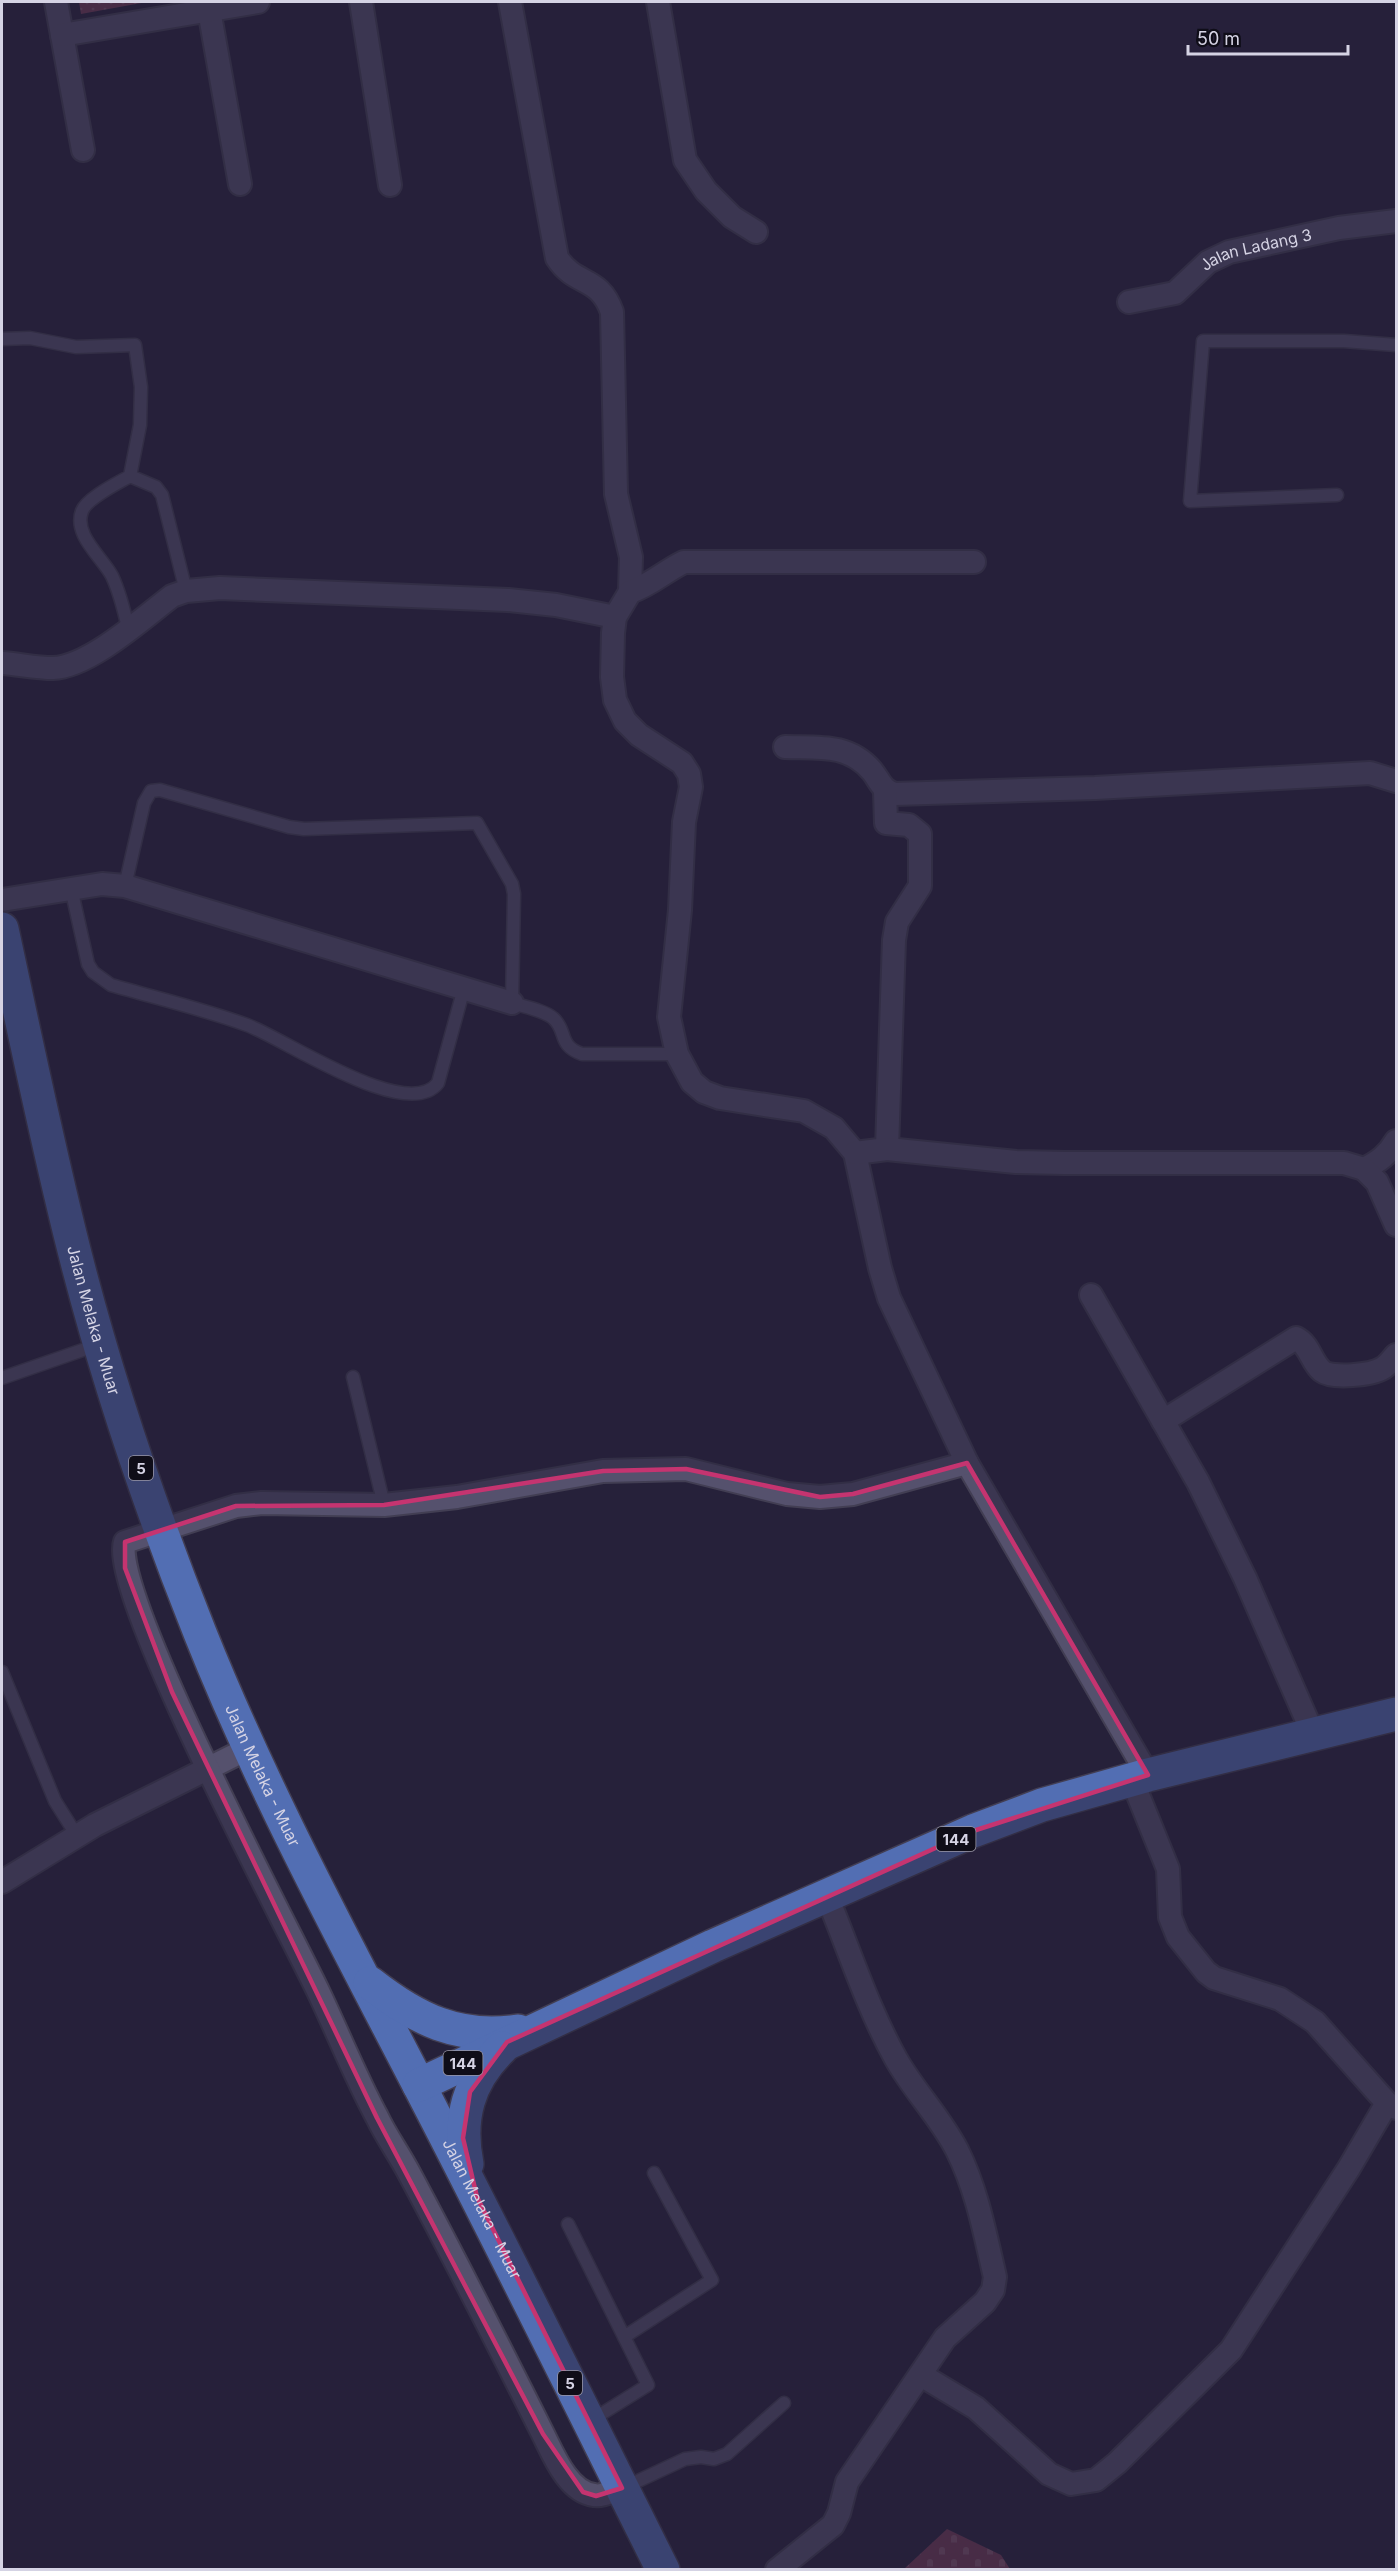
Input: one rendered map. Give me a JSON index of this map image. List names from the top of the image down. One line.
{"streets":{"main road":["Jalan Melaka - Muar","5","144"],"street":["Jalan Ladang 3"]},"crossings":[["Jalan Melaka - Muar","144"]],"scale_bar":"50 m"}
